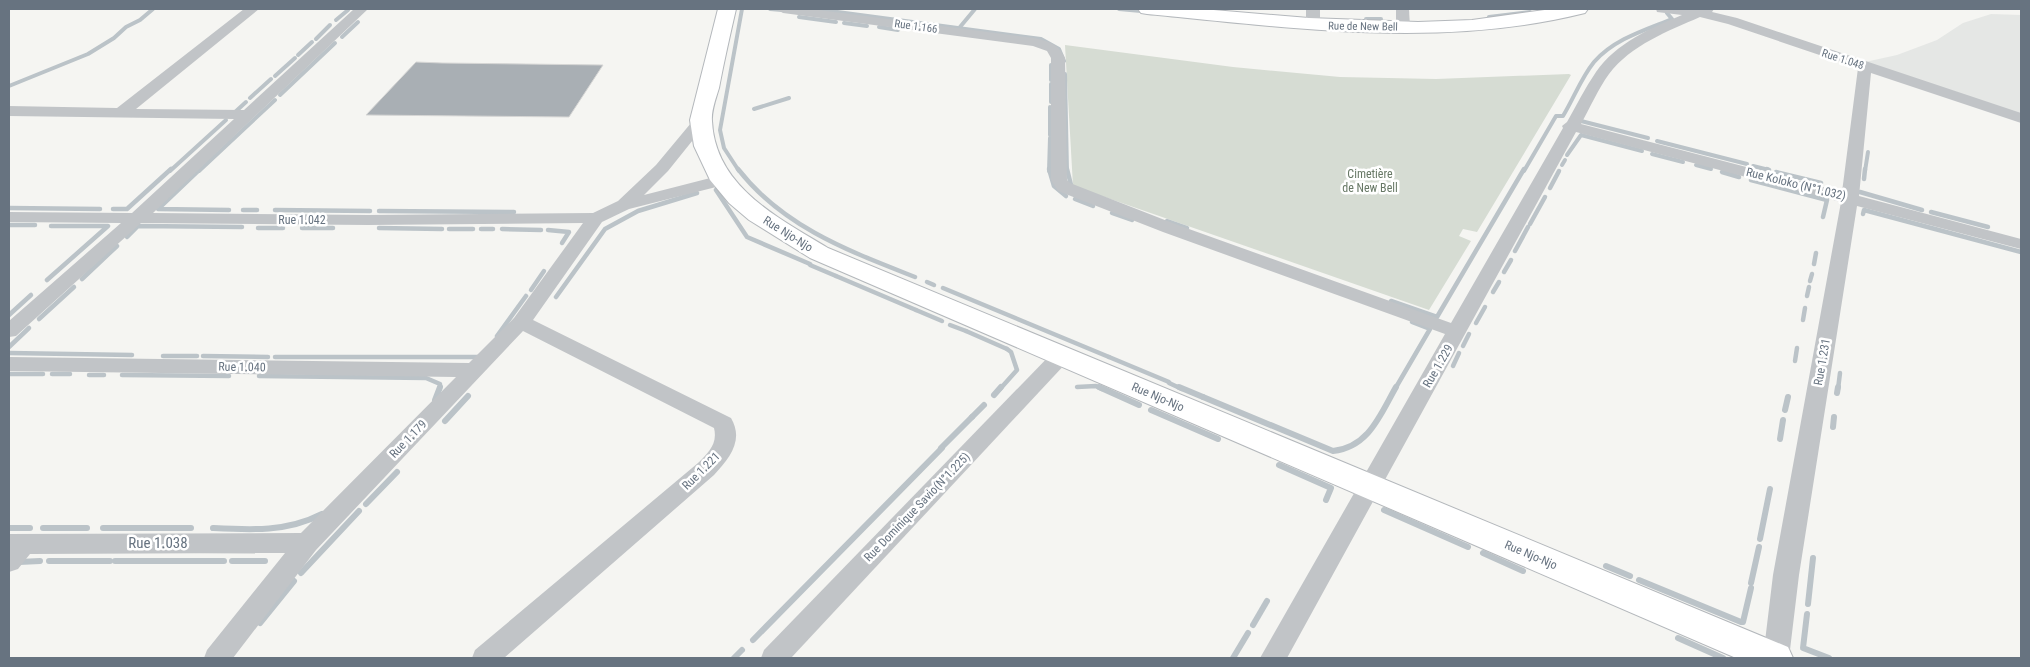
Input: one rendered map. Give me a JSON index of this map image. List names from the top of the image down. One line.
{"streets":{"main road":["Rue de New Bell","Rue Njo-Njo"],"street":["Rue 1.166","Rue 1.048","Rue Koloko (N°1.032)","Rue 1.042","Rue 1.231","Rue 1.229","Rue 1.040","Rue 1.179","Rue 1.221","Rue Dominique Savio(N°1.225)","Rue 1.038"]},"crossings":[["Rue 1.166","Rue 1.229"],["Rue 1.048","Rue 1.231"],["Rue 1.048","Rue 1.229"],["Rue Koloko (N°1.032)","Rue 1.231"],["Rue Koloko (N°1.032)","Rue 1.229"],["Rue 1.042","Rue 1.179"],["Rue Njo-Njo","Rue 1.231"],["Rue Njo-Njo","Rue 1.229"],["Rue Njo-Njo","Rue Dominique Savio(N°1.225)"],["Rue 1.040","Rue 1.179"],["Rue 1.179","Rue 1.221"],["Rue 1.179","Rue 1.038"]],"parks":["Cimetière de New Bell"]}
